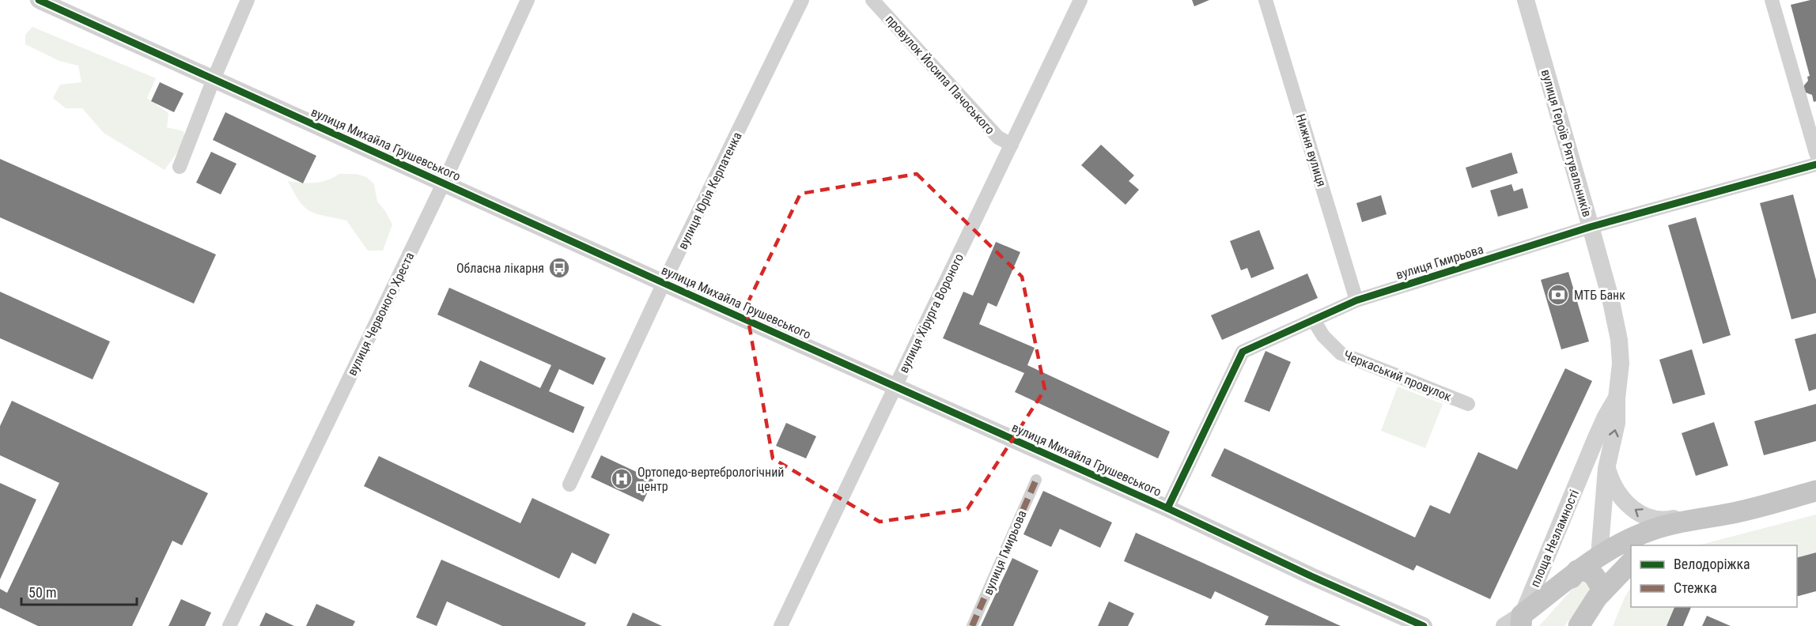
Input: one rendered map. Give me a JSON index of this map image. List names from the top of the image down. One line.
{"streets":{"main road":["площа Незламності"],"street":["провулок Йосипа Пачоського","вулиця Героїв Рятувальників","вулиця Михайла Грушевського","Нижня вулиця","вулиця Юрія Керпатенка","вулиця Гмирьова","вулиця Хірурга Вороного","вулиця Червоного Хреста","Черкаський провулок"]},"crossings":[["провулок Йосипа Пачоського","вулиця Хірурга Вороного"],["вулиця Героїв Рятувальників","вулиця Гмирьова"],["вулиця Героїв Рятувальників","площа Незламності"],["вулиця Михайла Грушевського","вулиця Юрія Керпатенка"],["вулиця Михайла Грушевського","вулиця Гмирьова"],["вулиця Михайла Грушевського","вулиця Хірурга Вороного"],["вулиця Михайла Грушевського","вулиця Червоного Хреста"],["Нижня вулиця","вулиця Гмирьова"],["вулиця Гмирьова","Черкаський провулок"]],"places":{"bus stop":["Обласна лікарня"],"bank":["МТБ Банк"],"hospital":["Ортопедо-вертебрологічний центр"]},"legend":["Велодоріжка","Стежка"],"scale_bar":"50 m"}
